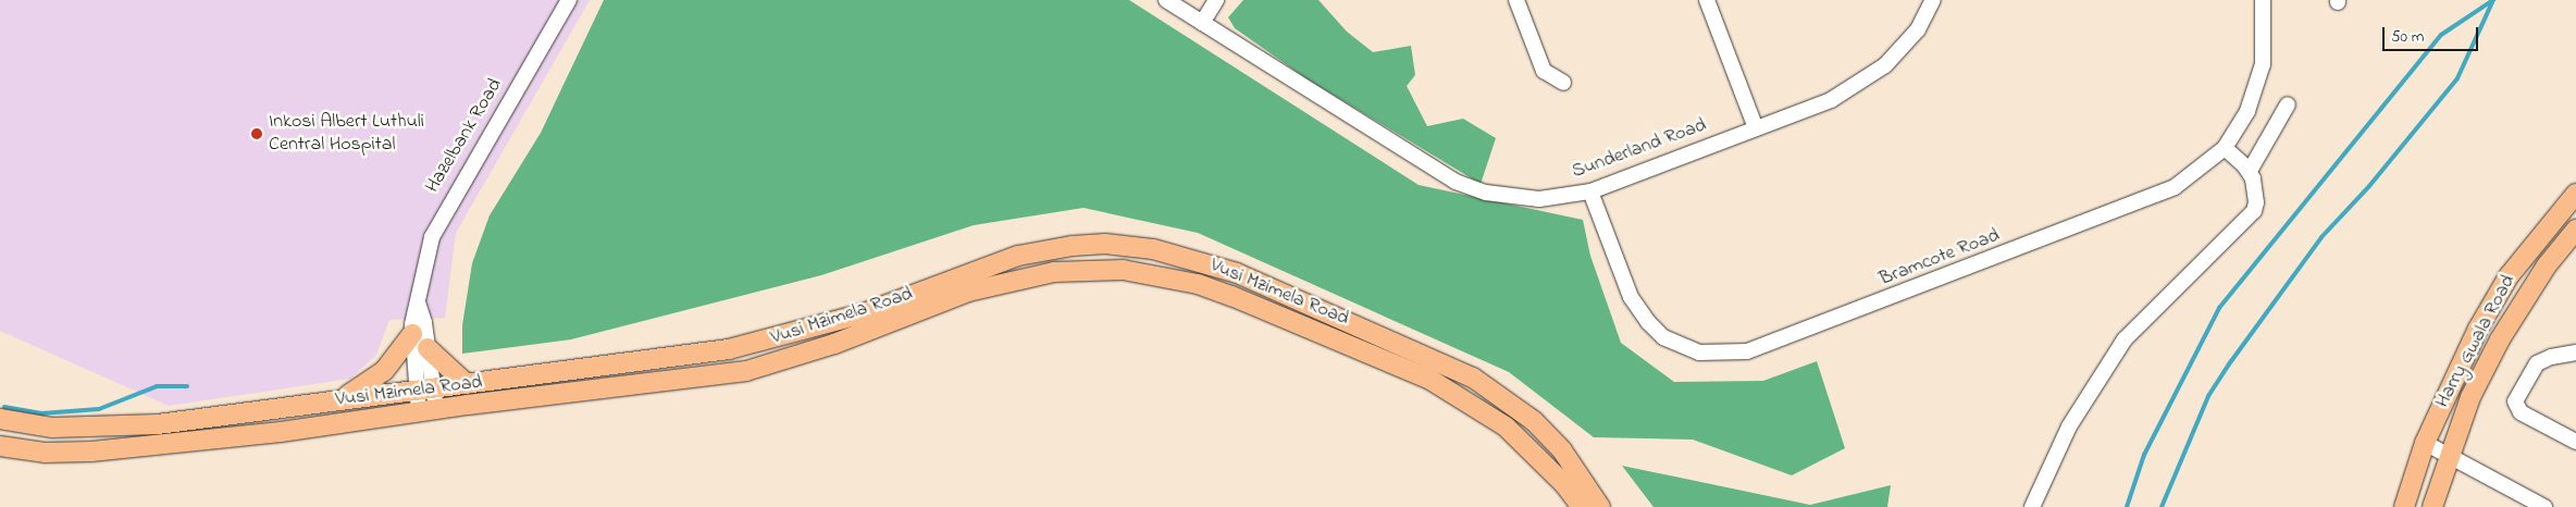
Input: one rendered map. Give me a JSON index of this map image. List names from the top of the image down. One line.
{"streets":{"main road":["Vusi Mzimela Road","Harry Gwala Road"],"street":["Hazelbank Road","Sunderland Road","Bramcote Road"]},"crossings":[["Hazelbank Road","Vusi Mzimela Road"],["Sunderland Road","Bramcote Road"]],"places":["Inkosi Albert Luthuli Central Hospital"],"scale_bar":"50 m"}
